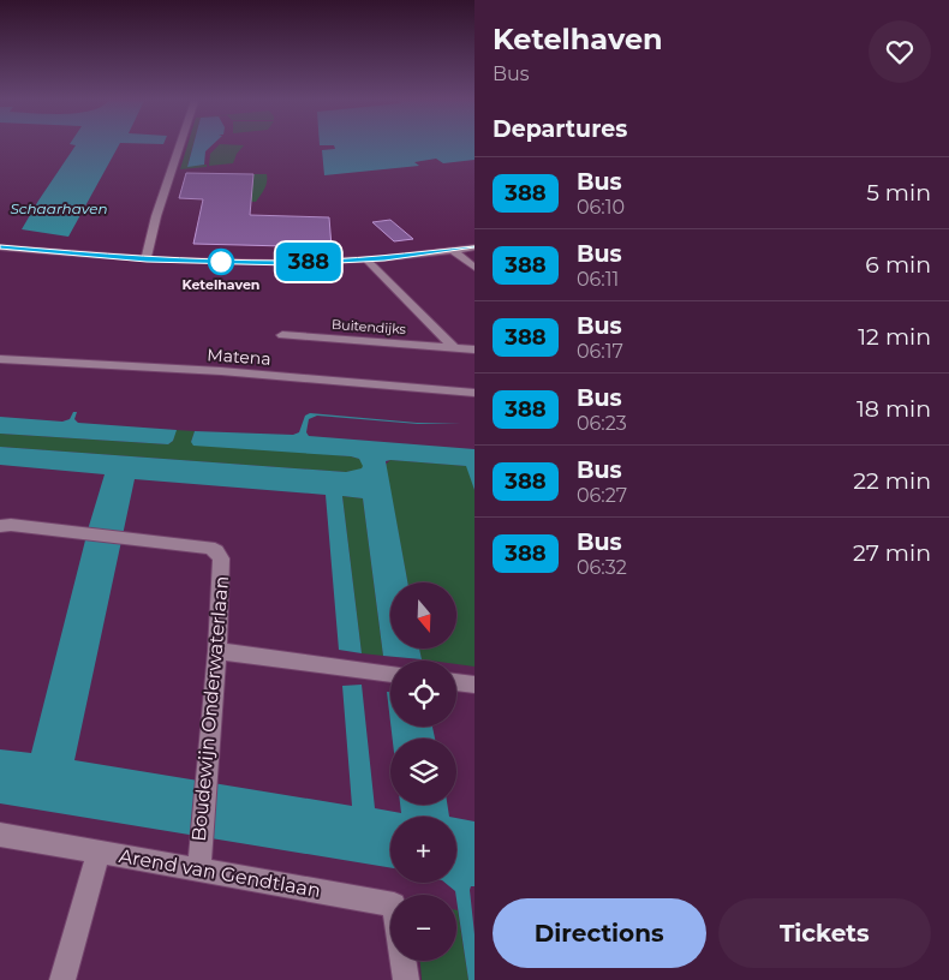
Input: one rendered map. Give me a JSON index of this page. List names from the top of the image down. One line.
{"streets":{"street":["Buitendijks","Matena","Boudewijn Onderwaterlaan","Arend van Gendtlaan"]},"crossings":[["Boudewijn Onderwaterlaan","Arend van Gendtlaan"]],"water":["Schaarhaven"],"places":["Ketelhaven"],"lines":["bus line 388"],"north":"bottom","page":{"on_map":"388","heading":[["Ketelhaven","Bus"],"Departures"],"list":[{"mark":"388","name":"Bus","note":"06:10","value":"5 min"},{"mark":"388","name":"Bus","note":"06:11","value":"6 min"},{"mark":"388","name":"Bus","note":"06:17","value":"12 min"},{"mark":"388","name":"Bus","note":"06:23","value":"18 min"},{"mark":"388","name":"Bus","note":"06:27","value":"22 min"},{"mark":"388","name":"Bus","note":"06:32","value":"27 min"}],"map_buttons":["+","−"],"buttons":["Directions","Tickets"]}}
